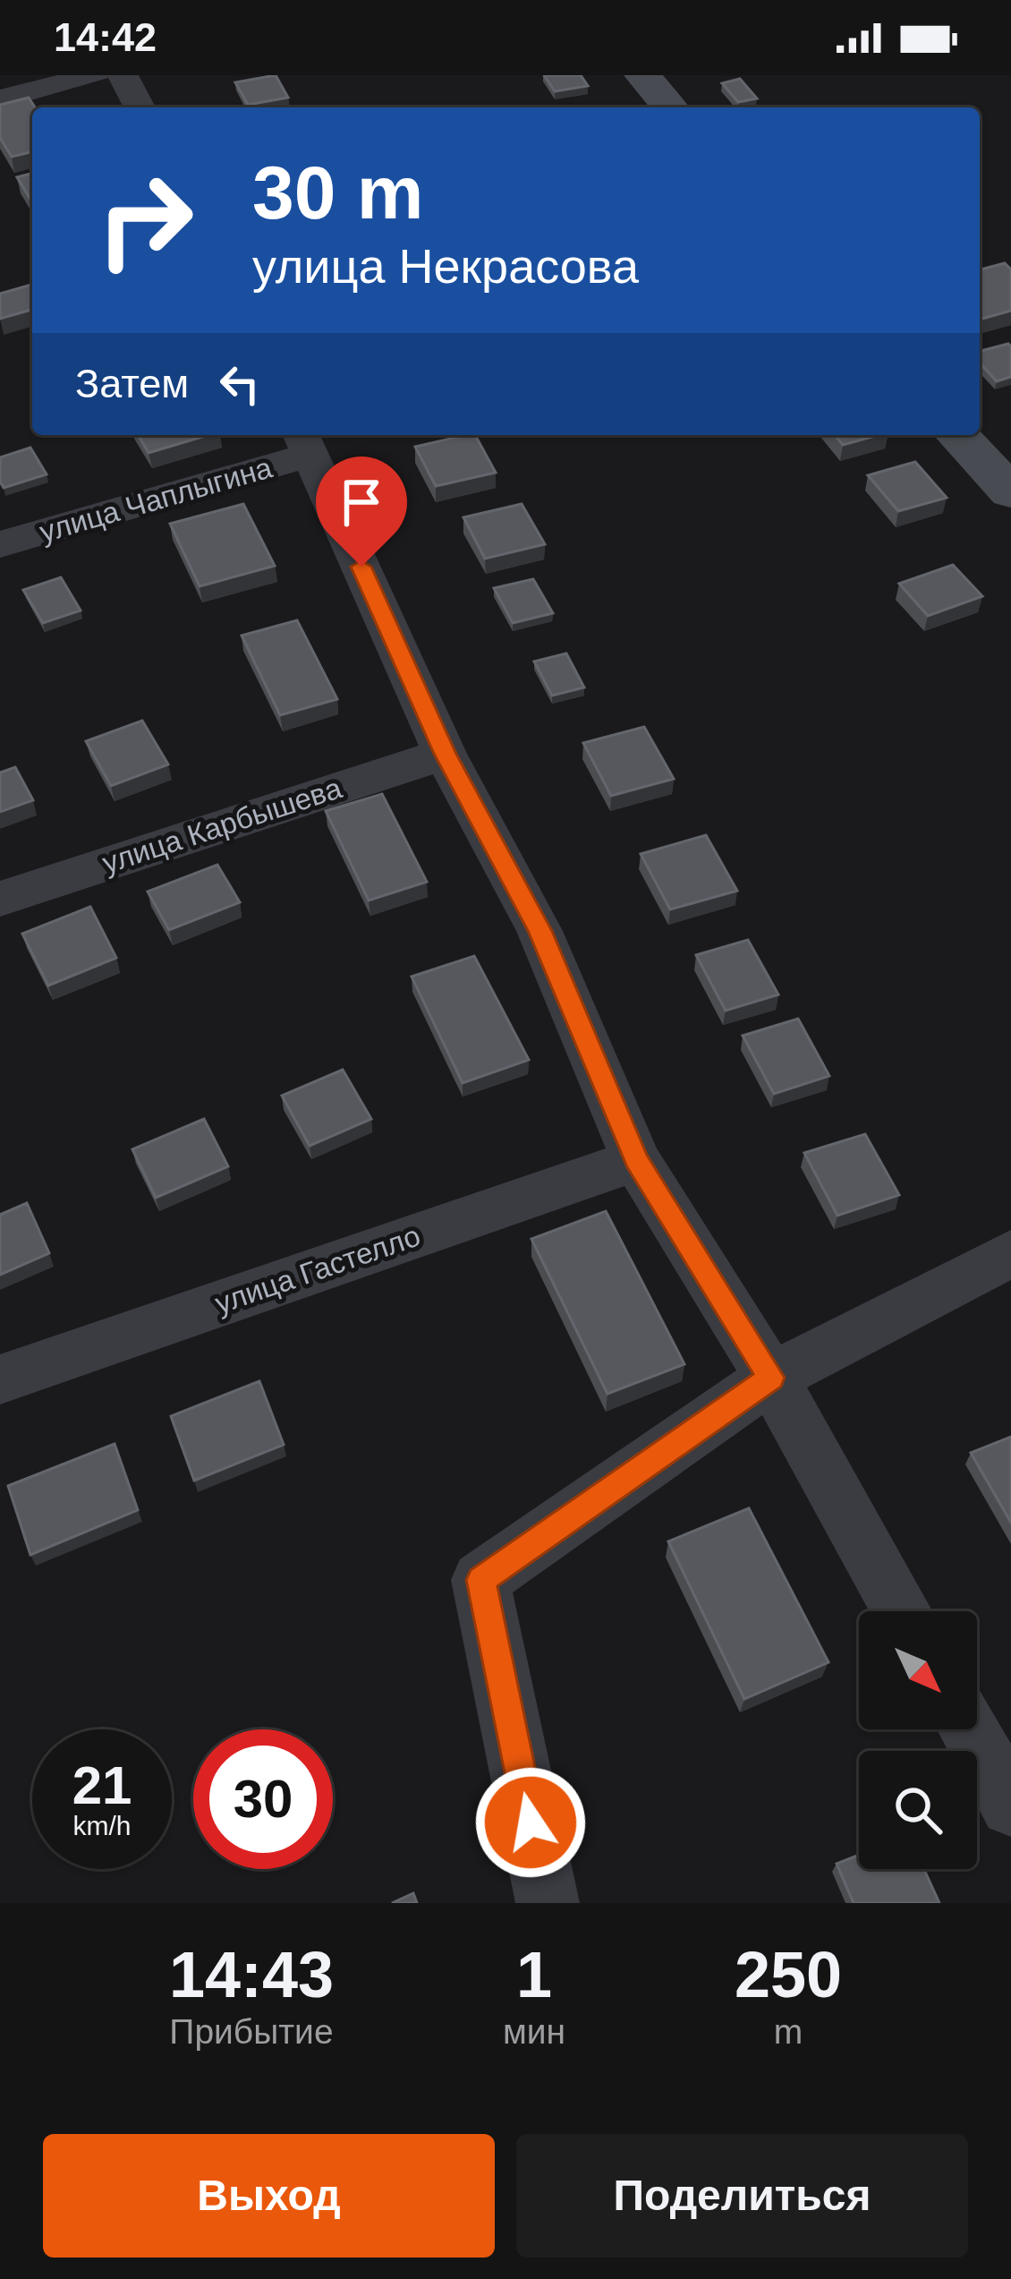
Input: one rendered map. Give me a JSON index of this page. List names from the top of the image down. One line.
{"streets":{"street":["улица Чаплыгина","улица Карбышева","улица Гастелло"]},"north":"bottom right","page":{"status":"14:42","turn":["30 m","улица Некрасова"],"then":"Затем","speed":"21 km/h","limit":"30","eta":["14:43","Прибытие","1","мин","250","m"],"buttons":["Выход","Поделиться"]}}
